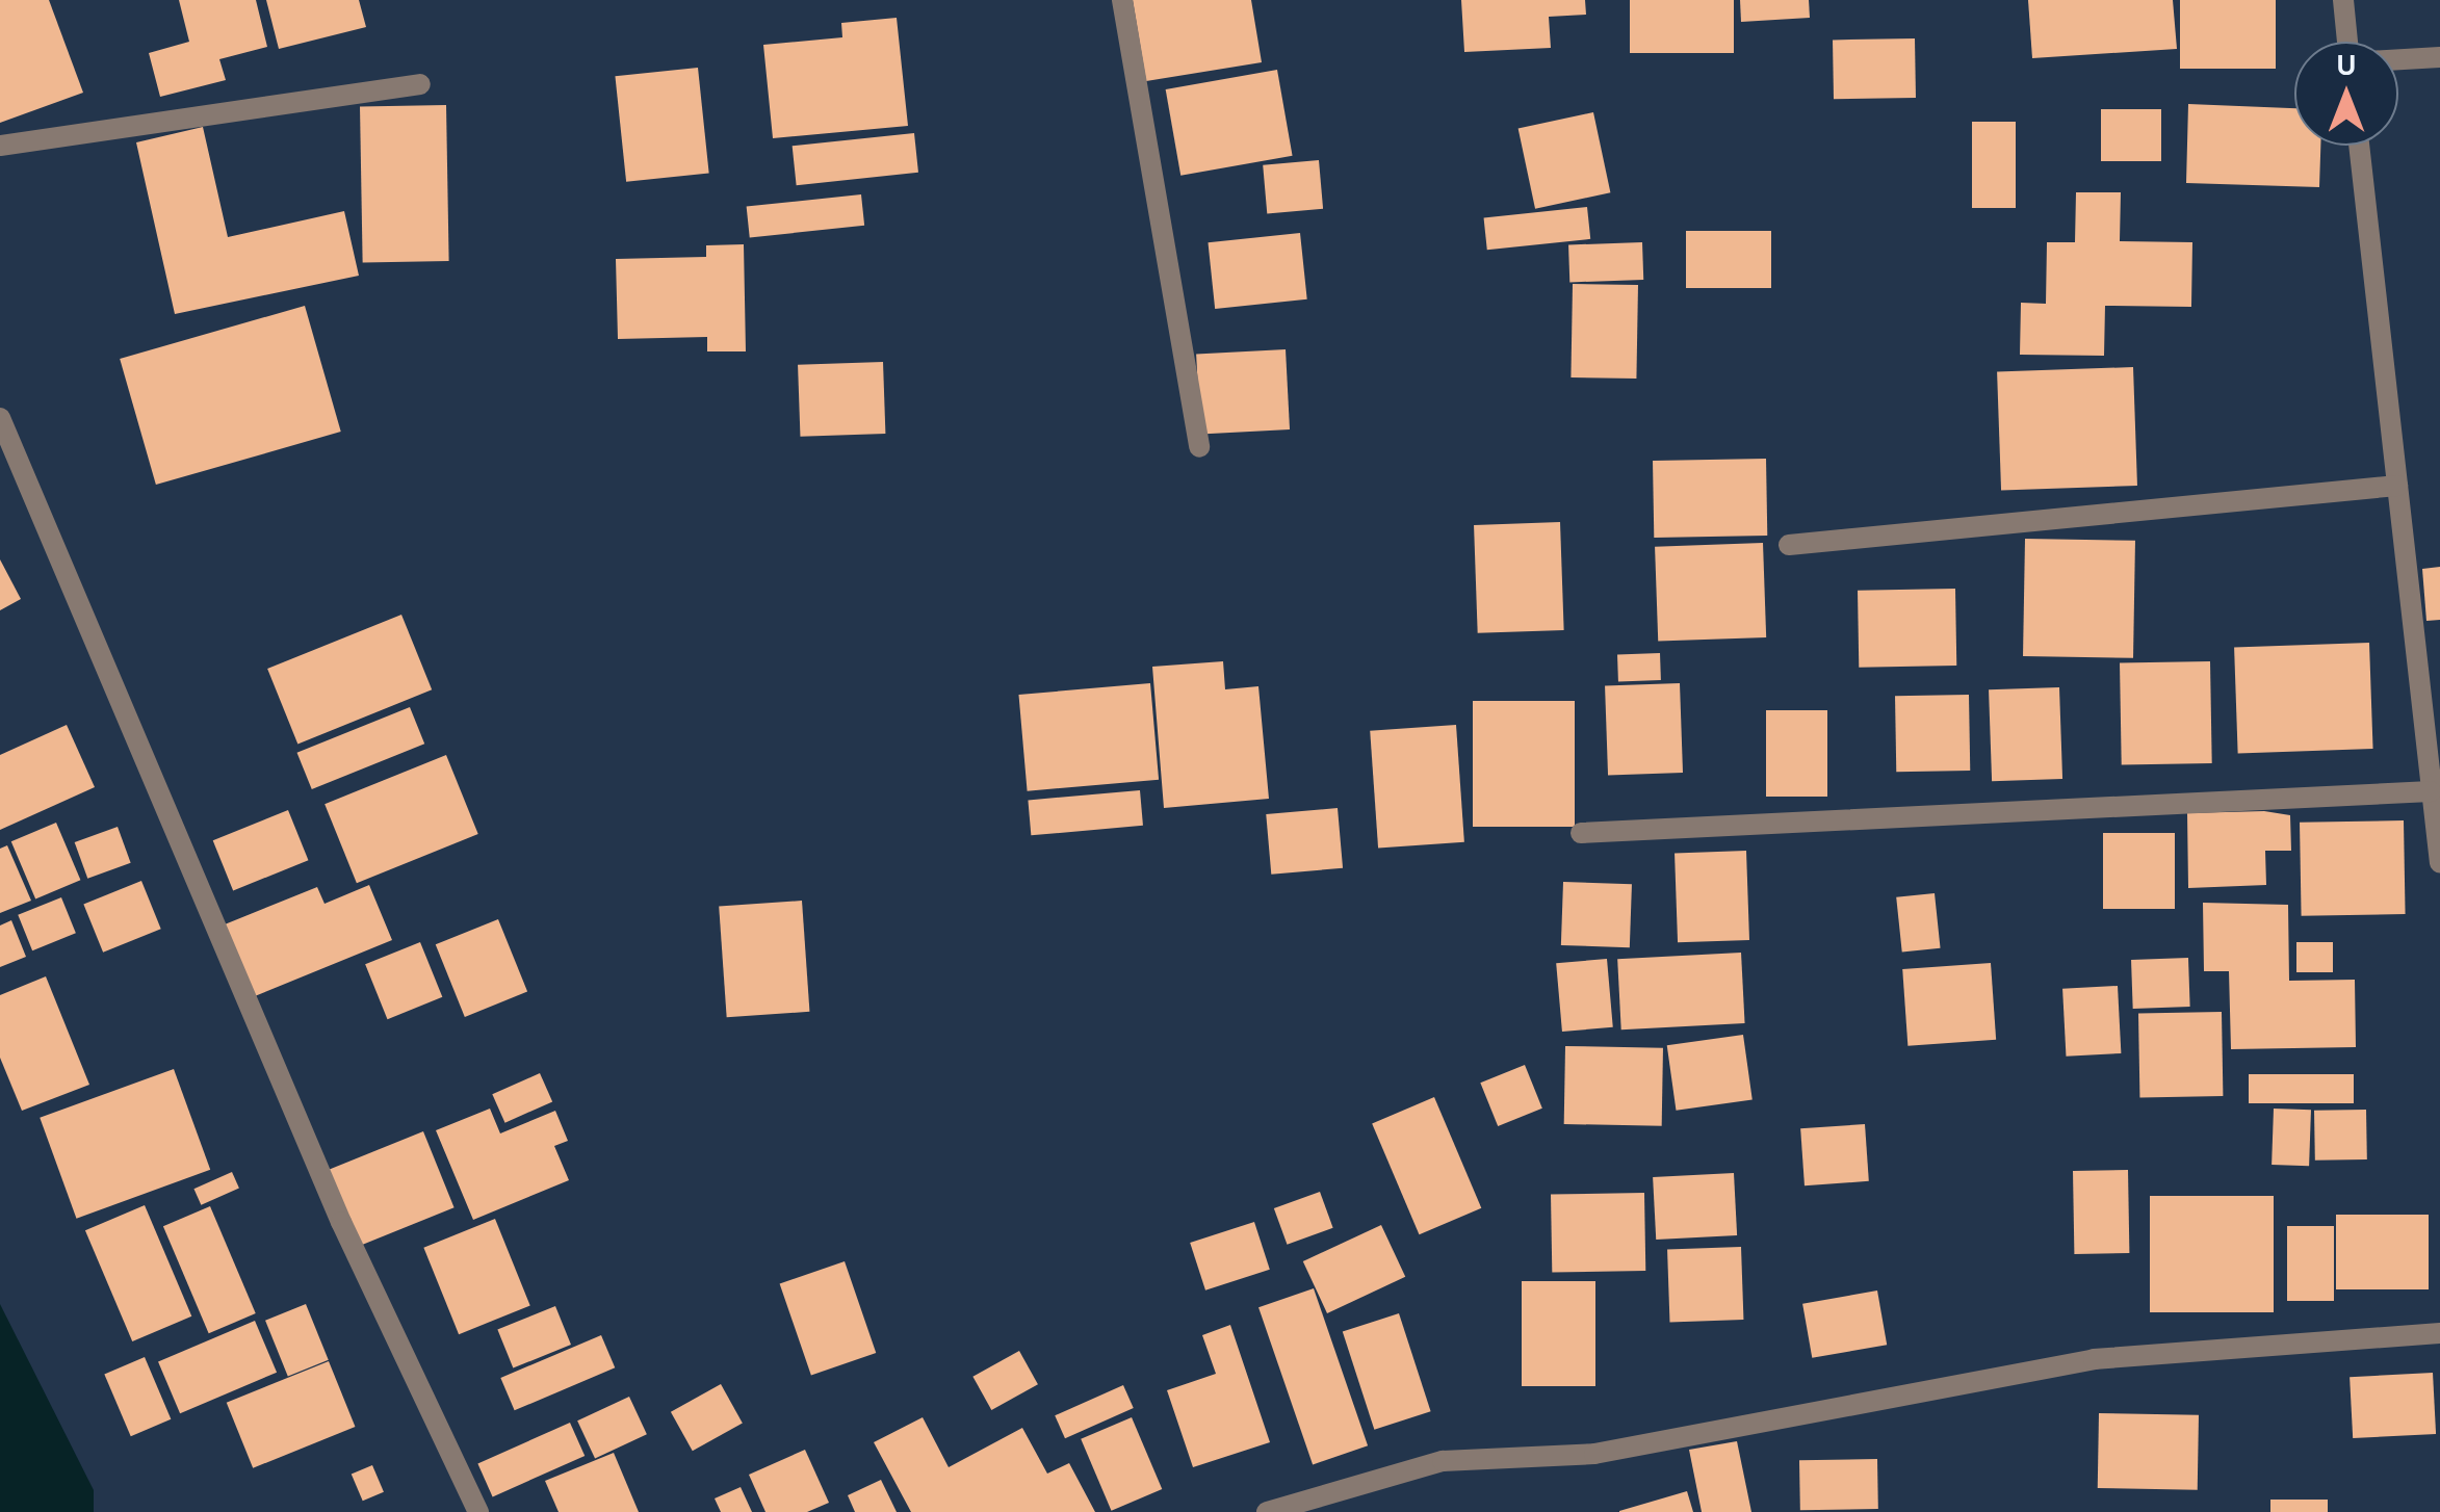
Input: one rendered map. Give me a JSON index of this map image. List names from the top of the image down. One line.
{"north":"top"}
